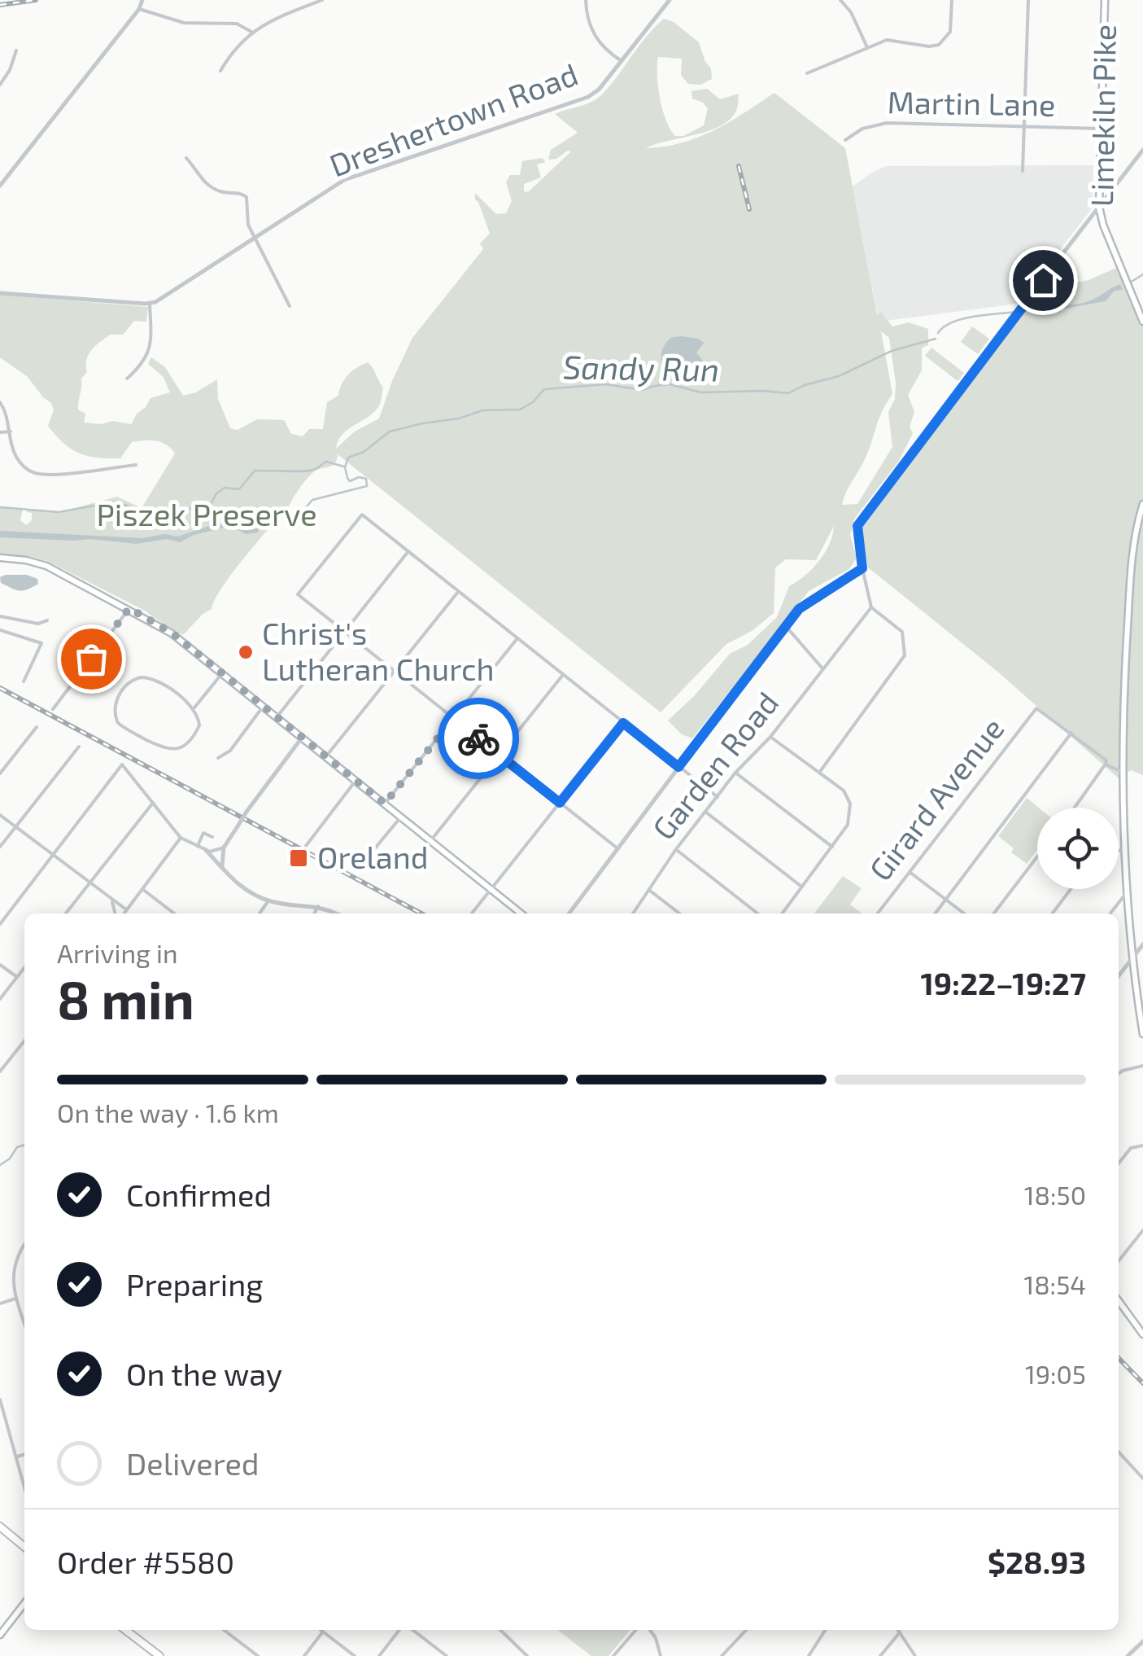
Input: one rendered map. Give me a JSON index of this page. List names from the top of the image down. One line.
{"streets":{"main road":["Limekiln Pike"],"street":["Martin Lane","Dreshertown Road","Garden Road","Girard Avenue"]},"crossings":[["Martin Lane","Limekiln Pike"]],"water":["Sandy Run"],"parks":["Piszek Preserve"],"places":{"other":["Christ's Lutheran Church"],"transit":["Oreland"]},"page":{"heading":["8 min","Arriving in","19:22–19:27"],"panel":["Order #5580","$28.93"],"bar":"On the way · 1.6 km","list":[["Confirmed","18:50"],["Preparing","18:54"],["On the way","19:05"],"Delivered"]}}
